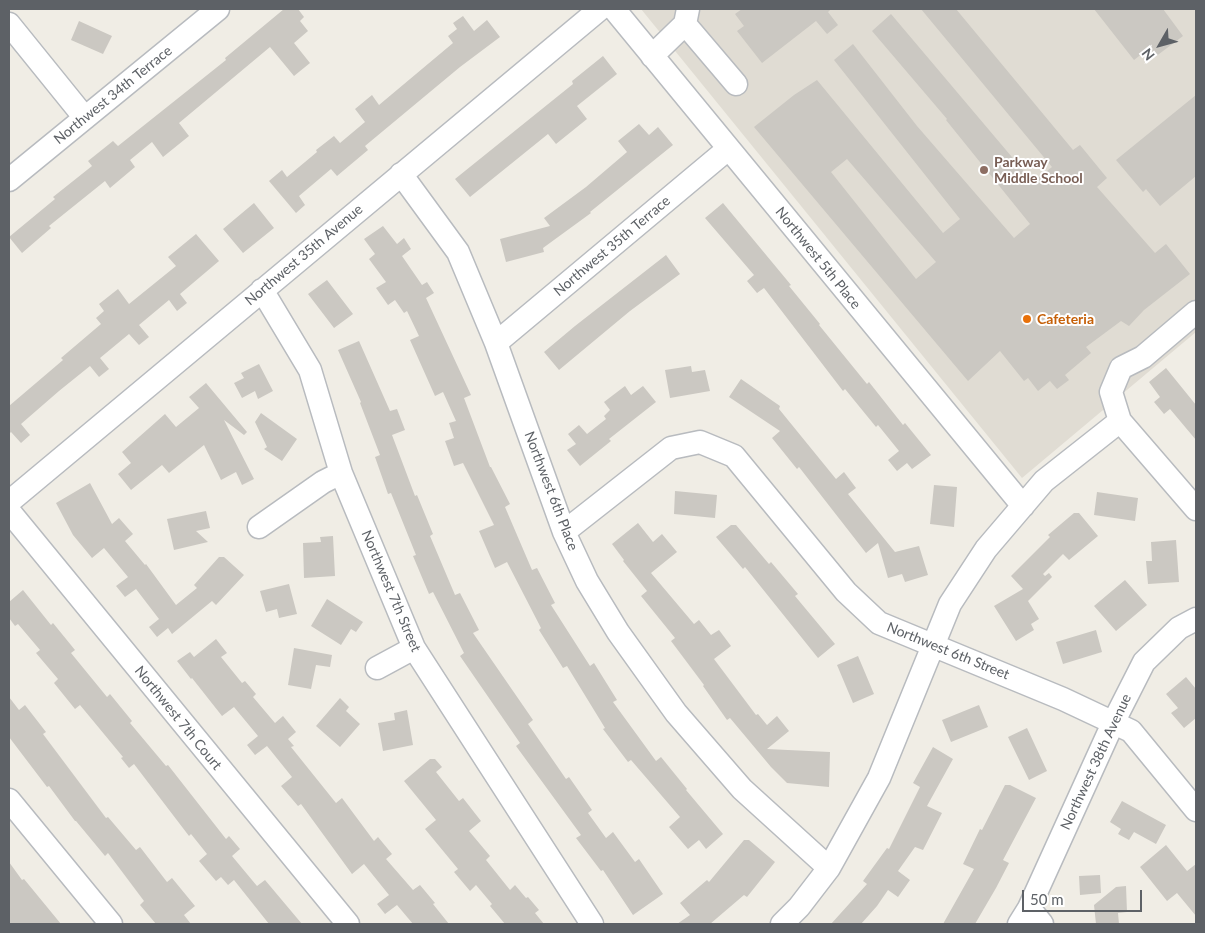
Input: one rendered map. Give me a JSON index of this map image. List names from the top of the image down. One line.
{"streets":{"street":["Northwest 34th Terrace","Northwest 35th Terrace","Northwest 35th Avenue","Northwest 5th Place","Northwest 6th Place","Northwest 7th Street","Northwest 6th Street","Northwest 7th Court","Northwest 38th Avenue"]},"crossings":[["Northwest 35th Terrace","Northwest 5th Place"],["Northwest 35th Terrace","Northwest 6th Place"],["Northwest 35th Avenue","Northwest 6th Place"],["Northwest 35th Avenue","Northwest 7th Street"],["Northwest 6th Place","Northwest 6th Street"],["Northwest 6th Street","Northwest 38th Avenue"]],"places":["Parkway Middle School","Cafeteria"],"scale_bar":"50 m","north":"bottom left"}
